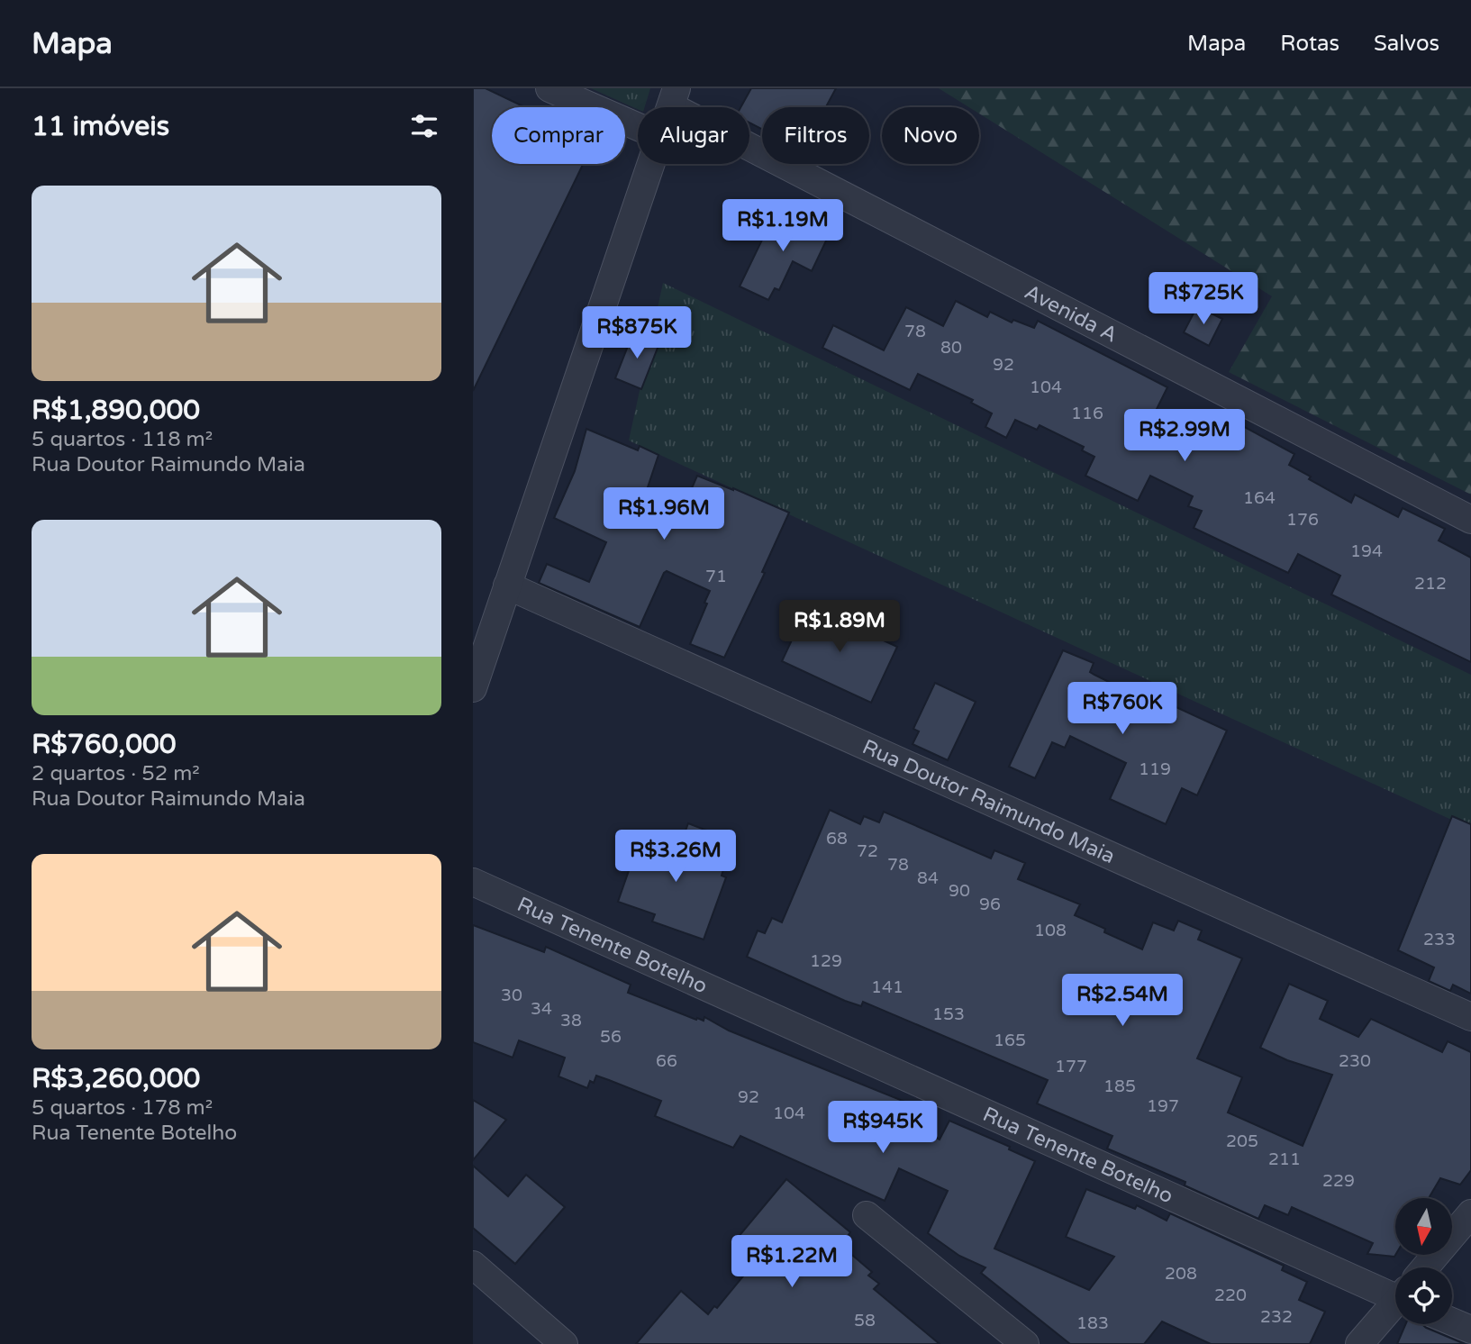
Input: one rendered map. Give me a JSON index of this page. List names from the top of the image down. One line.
{"streets":{"street":["Avenida A","Rua Doutor Raimundo Maia","Rua Tenente Botelho"]},"house_numbers":["78","80","92","104","116","164","176","194","71","212","119","68","72","78","84","90","96","108","233","129","141","30","34","153","38","56","165","66","230","177","185","92","197","104","205","211","229","208","220","232","58","183"],"north":"bottom","page":{"header":"Mapa","nav":["Mapa","Rotas","Salvos"],"heading":"11 imóveis","chip":["Comprar","Alugar","Filtros","Novo"],"list":[{"name":"R$1,890,000","note":"5 quartos · 118 m² · Rua Doutor Raimundo Maia"},{"name":"R$760,000","note":"2 quartos · 52 m² · Rua Doutor Raimundo Maia"},{"name":"R$3,260,000","note":"5 quartos · 178 m² · Rua Tenente Botelho"}],"price":["R$1.19M","R$725K","R$875K","R$2.99M","R$1.96M","R$1.89M","R$760K","R$3.26M","R$2.54M","R$945K","R$1.22M"]}}
